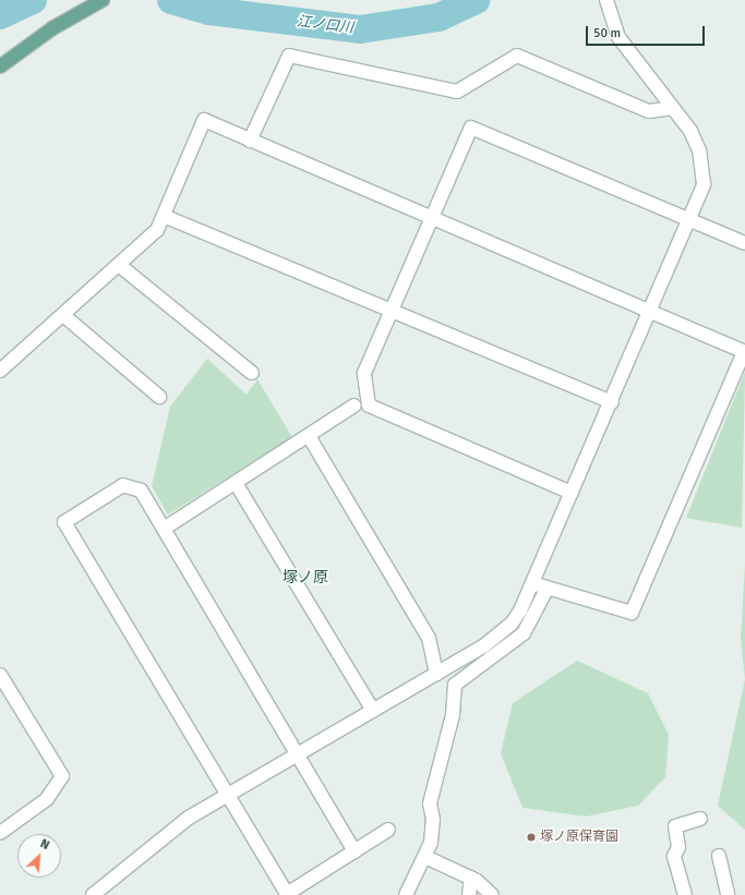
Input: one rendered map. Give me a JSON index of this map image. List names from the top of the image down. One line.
{"districts":["塚ノ原"],"water":["江ノ口川"],"places":["塚ノ原保育園"],"scale_bar":"50 m","north":"top right"}
